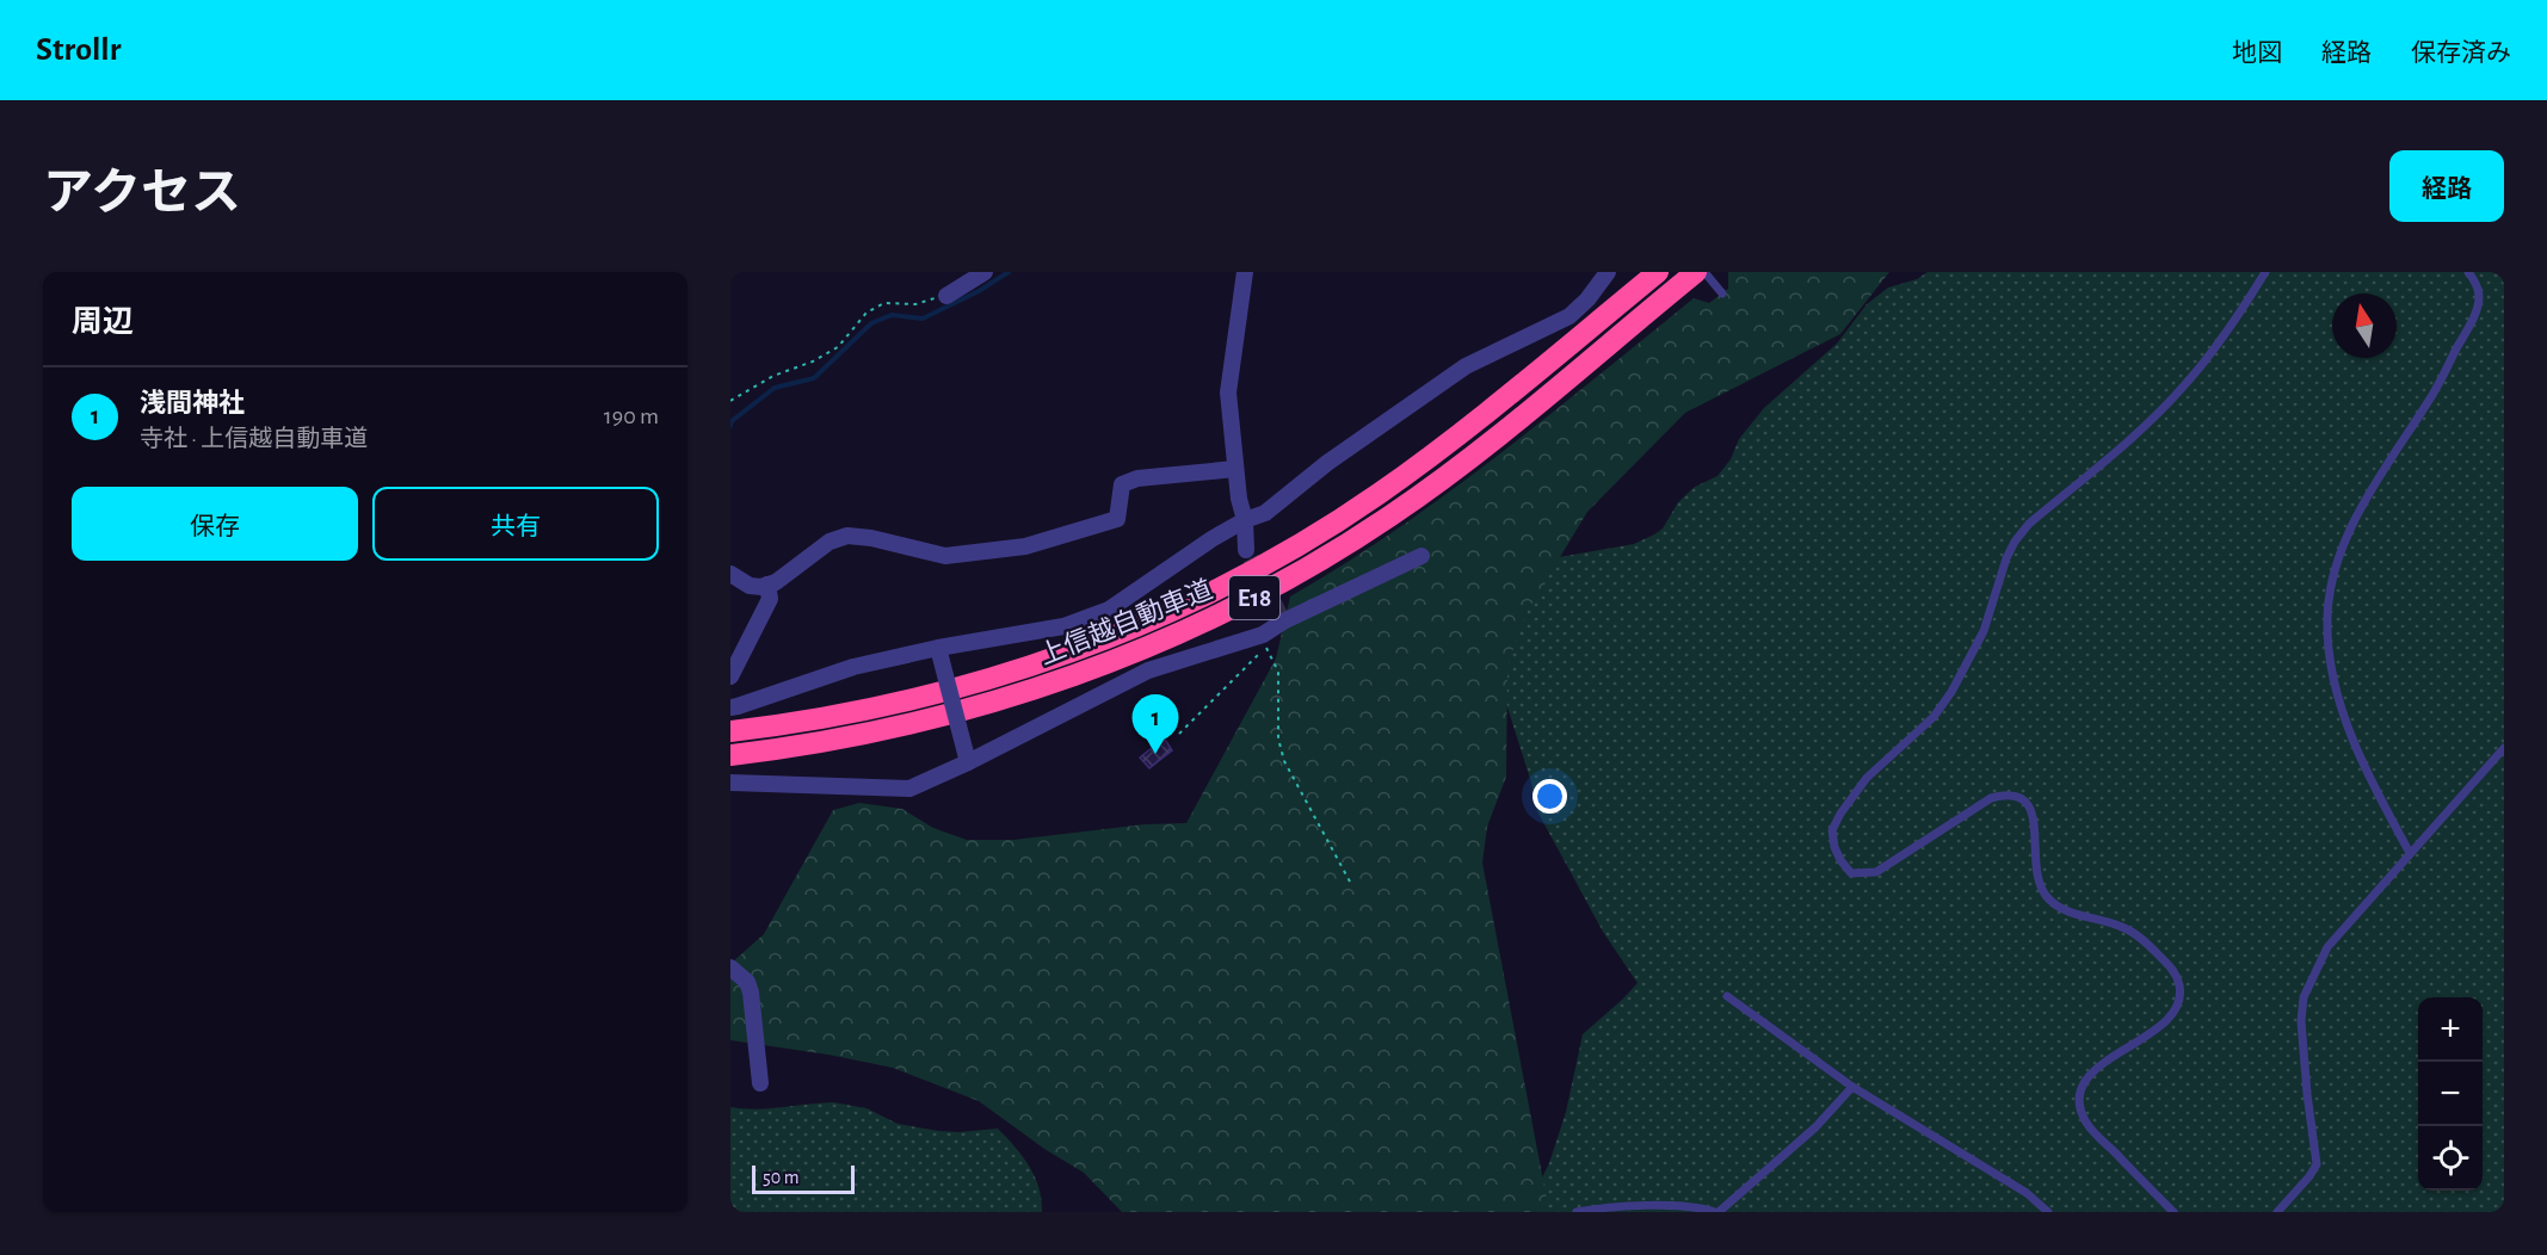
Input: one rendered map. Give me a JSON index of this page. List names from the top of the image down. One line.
{"streets":{"highway":["E18","上信越自動車道"]},"scale_bar":"50 m","north":"top","page":{"header":"Strollr","nav":["地図","経路","保存済み"],"title":"アクセス","buttons":["経路",["保存","共有"]],"heading":"周辺","list":[{"mark":"1","name":"浅間神社","note":"寺社 · 上信越自動車道","value":"190 m"}],"pins":"1","map_buttons":["+","−"],"scale":"50 m"}}
